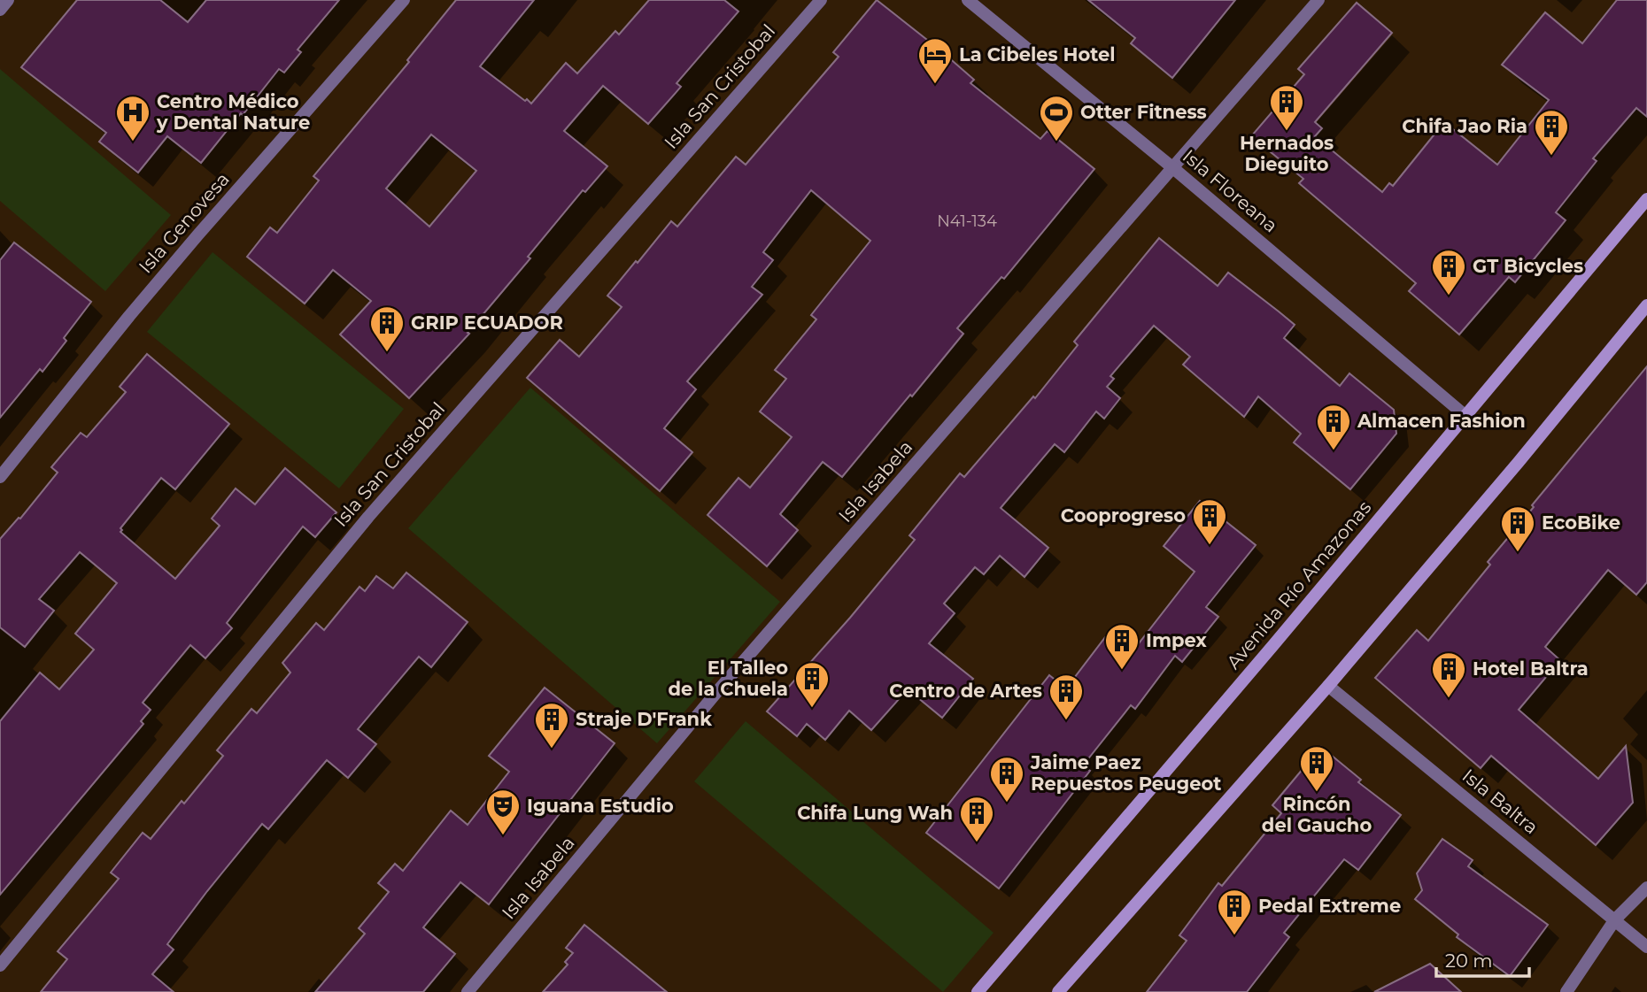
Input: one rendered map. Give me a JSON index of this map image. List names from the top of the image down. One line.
{"streets":{"main road":["Avenida Río Amazonas"],"street":["Isla San Cristobal","Isla Floreana","Isla Genovesa","Isla Isabela","Isla Baltra"]},"crossings":[["Isla Floreana","Isla Isabela"],["Isla Floreana","Avenida Río Amazonas"]],"places":{"hotel":["La Cibeles Hotel"],"building":["Hernados Dieguito","Chifa Jao Ria","GT Bicycles","GRIP ECUADOR","Almacen Fashion","Cooprogreso","EcoBike","Impex","Hotel Baltra","El Talleo de la Chuela","Centro de Artes","Straje D'Frank","Rincón del Gaucho","Jaime Paez Repuestos Peugeot","Chifa Lung Wah","Pedal Extreme"],"hospital":["Centro Médico y Dental Nature"],"sports":["Otter Fitness"],"theatre":["Iguana Estudio"]},"house_numbers":["N41-134"],"scale_bar":"20 m"}
